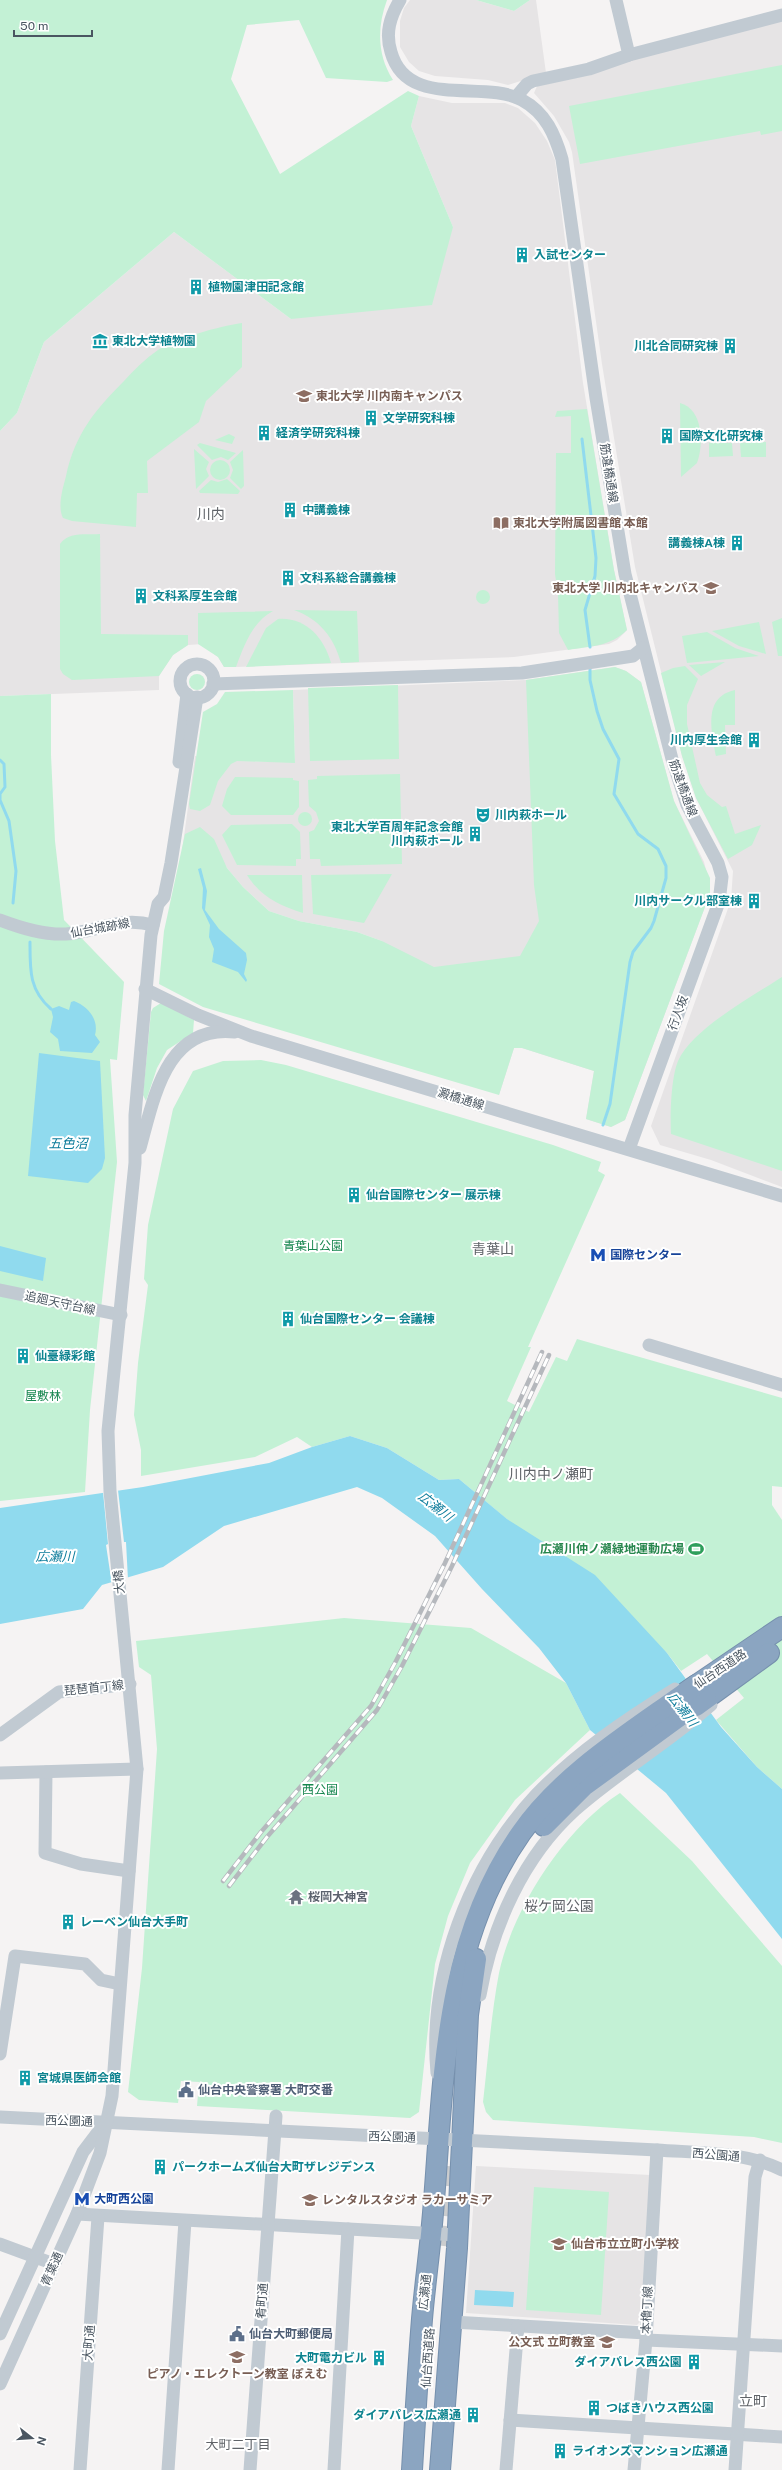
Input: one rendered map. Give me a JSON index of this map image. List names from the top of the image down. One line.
{"streets":{"highway":["仙台西道路","広瀬通"],"street":["筋違橋通線","仙台城跡線","行人坂","澱橋通線","追廻天守台線","大橋","琵琶首丁線","西公園通","青葉通","肴町通","本櫓丁線","大町通"]},"crossings":[["筋違橋通線","行人坂"],["行人坂","澱橋通線"],["追廻天守台線","大橋"],["大橋","琵琶首丁線"],["大橋","青葉通"],["仙台西道路","広瀬通"],["西公園通","青葉通"],["西公園通","広瀬通"],["西公園通","肴町通"],["西公園通","本櫓丁線"]],"districts":["川内","青葉山","川内中ノ瀬町","桜ケ岡公園","立町","大町二丁目"],"water":["五色沼","広瀬川"],"parks":["青葉山公園","屋敷林","西公園"],"places":{"building":["入試センター","植物園津田記念館","川北合同研究棟","文学研究科棟","経済学研究科棟","国際文化研究棟","中講義棟","講義棟A棟","文科系総合講義棟","文科系厚生会館","川内厚生会館","東北大学百周年記念会館 川内萩ホール","川内サークル部室棟","仙台国際センター 展示棟","仙台国際センター 会議棟","仙臺緑彩館","レーベン仙台大手町","宮城県医師会館","パークホームズ仙台大町ザレジデンス","大町電力ビル","ダイアパレス西公園","つばきハウス西公園","ダイアパレス広瀬通","ライオンズマンション広瀬通"],"museum":["東北大学植物園"],"school or university":["東北大学 川内南キャンパス","東北大学 川内北キャンパス","レンタルスタジオ ラカーサミア","仙台市立立町小学校","公文式 立町教室","ピアノ・エレクトーン教室 ぽえむ"],"library":["東北大学附属図書館 本館"],"theatre":["川内萩ホール"],"metro station":["国際センター","大町西公園"],"sports":["広瀬川仲ノ瀬緑地運動広場"],"temple":["桜岡大神宮"],"public building":["仙台中央警察署 大町交番","仙台大町郵便局"]},"scale_bar":"50 m","north":"right"}
